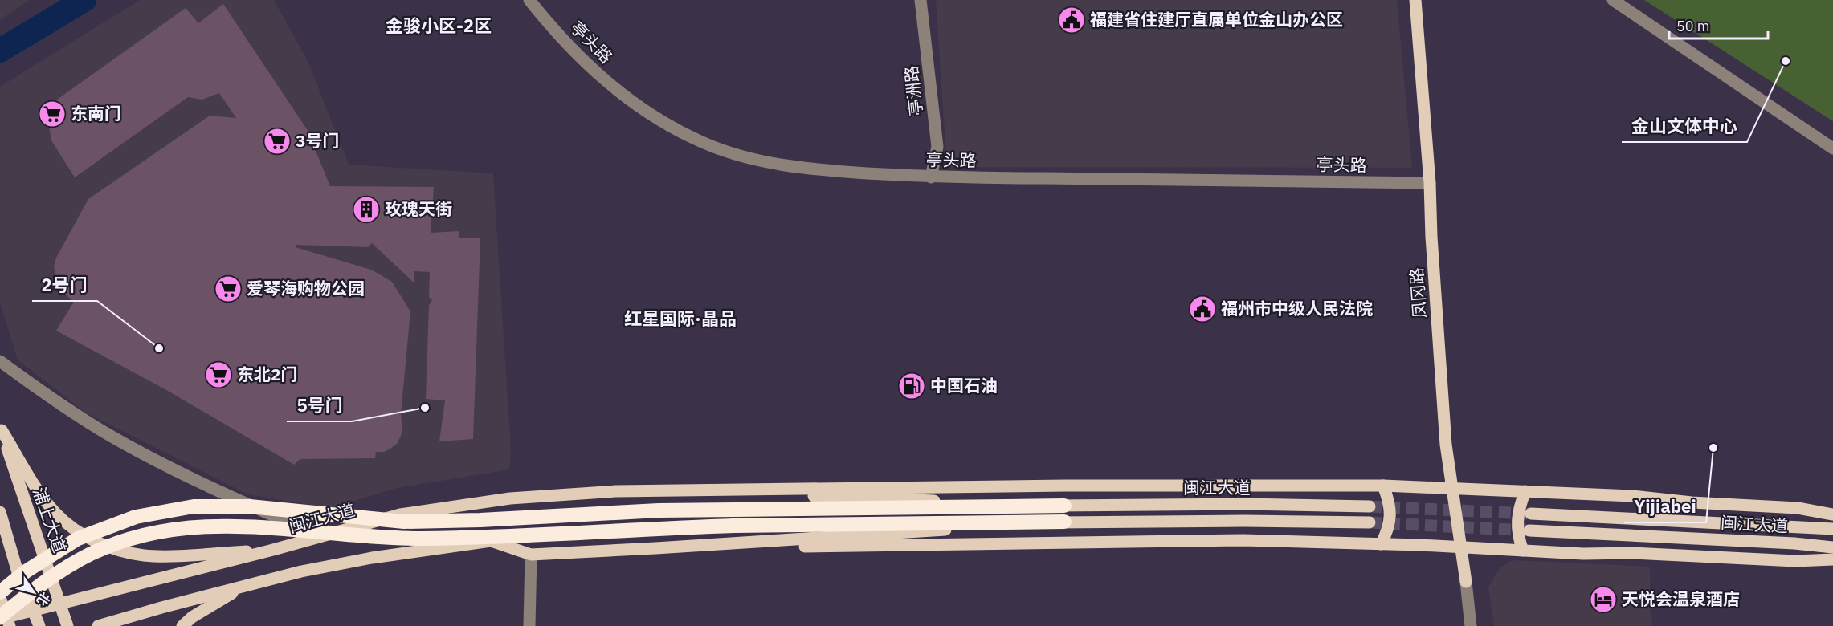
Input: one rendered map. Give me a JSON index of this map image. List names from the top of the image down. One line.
{"streets":{"main road":["凤冈路","闽江大道","浦上大道"],"street":["亭头路","亭洲路"]},"crossings":[["亭头路","亭洲路"],["亭头路","凤冈路"],["闽江大道","浦上大道"]],"districts":["金骏小区-2区","红星国际·晶品"],"places":{"public building":["福建省住建厅直属单位金山办公区","福州市中级人民法院"],"other":["金山文体中心","2号门","5号门","Yijiabei"],"supermarket":["东南门","3号门","爱琴海购物公园","东北2门"],"building":["玫瑰天街"],"fuel station":["中国石油"],"hotel":["天悦会温泉酒店"]},"scale_bar":"50 m","north":"bottom right"}
